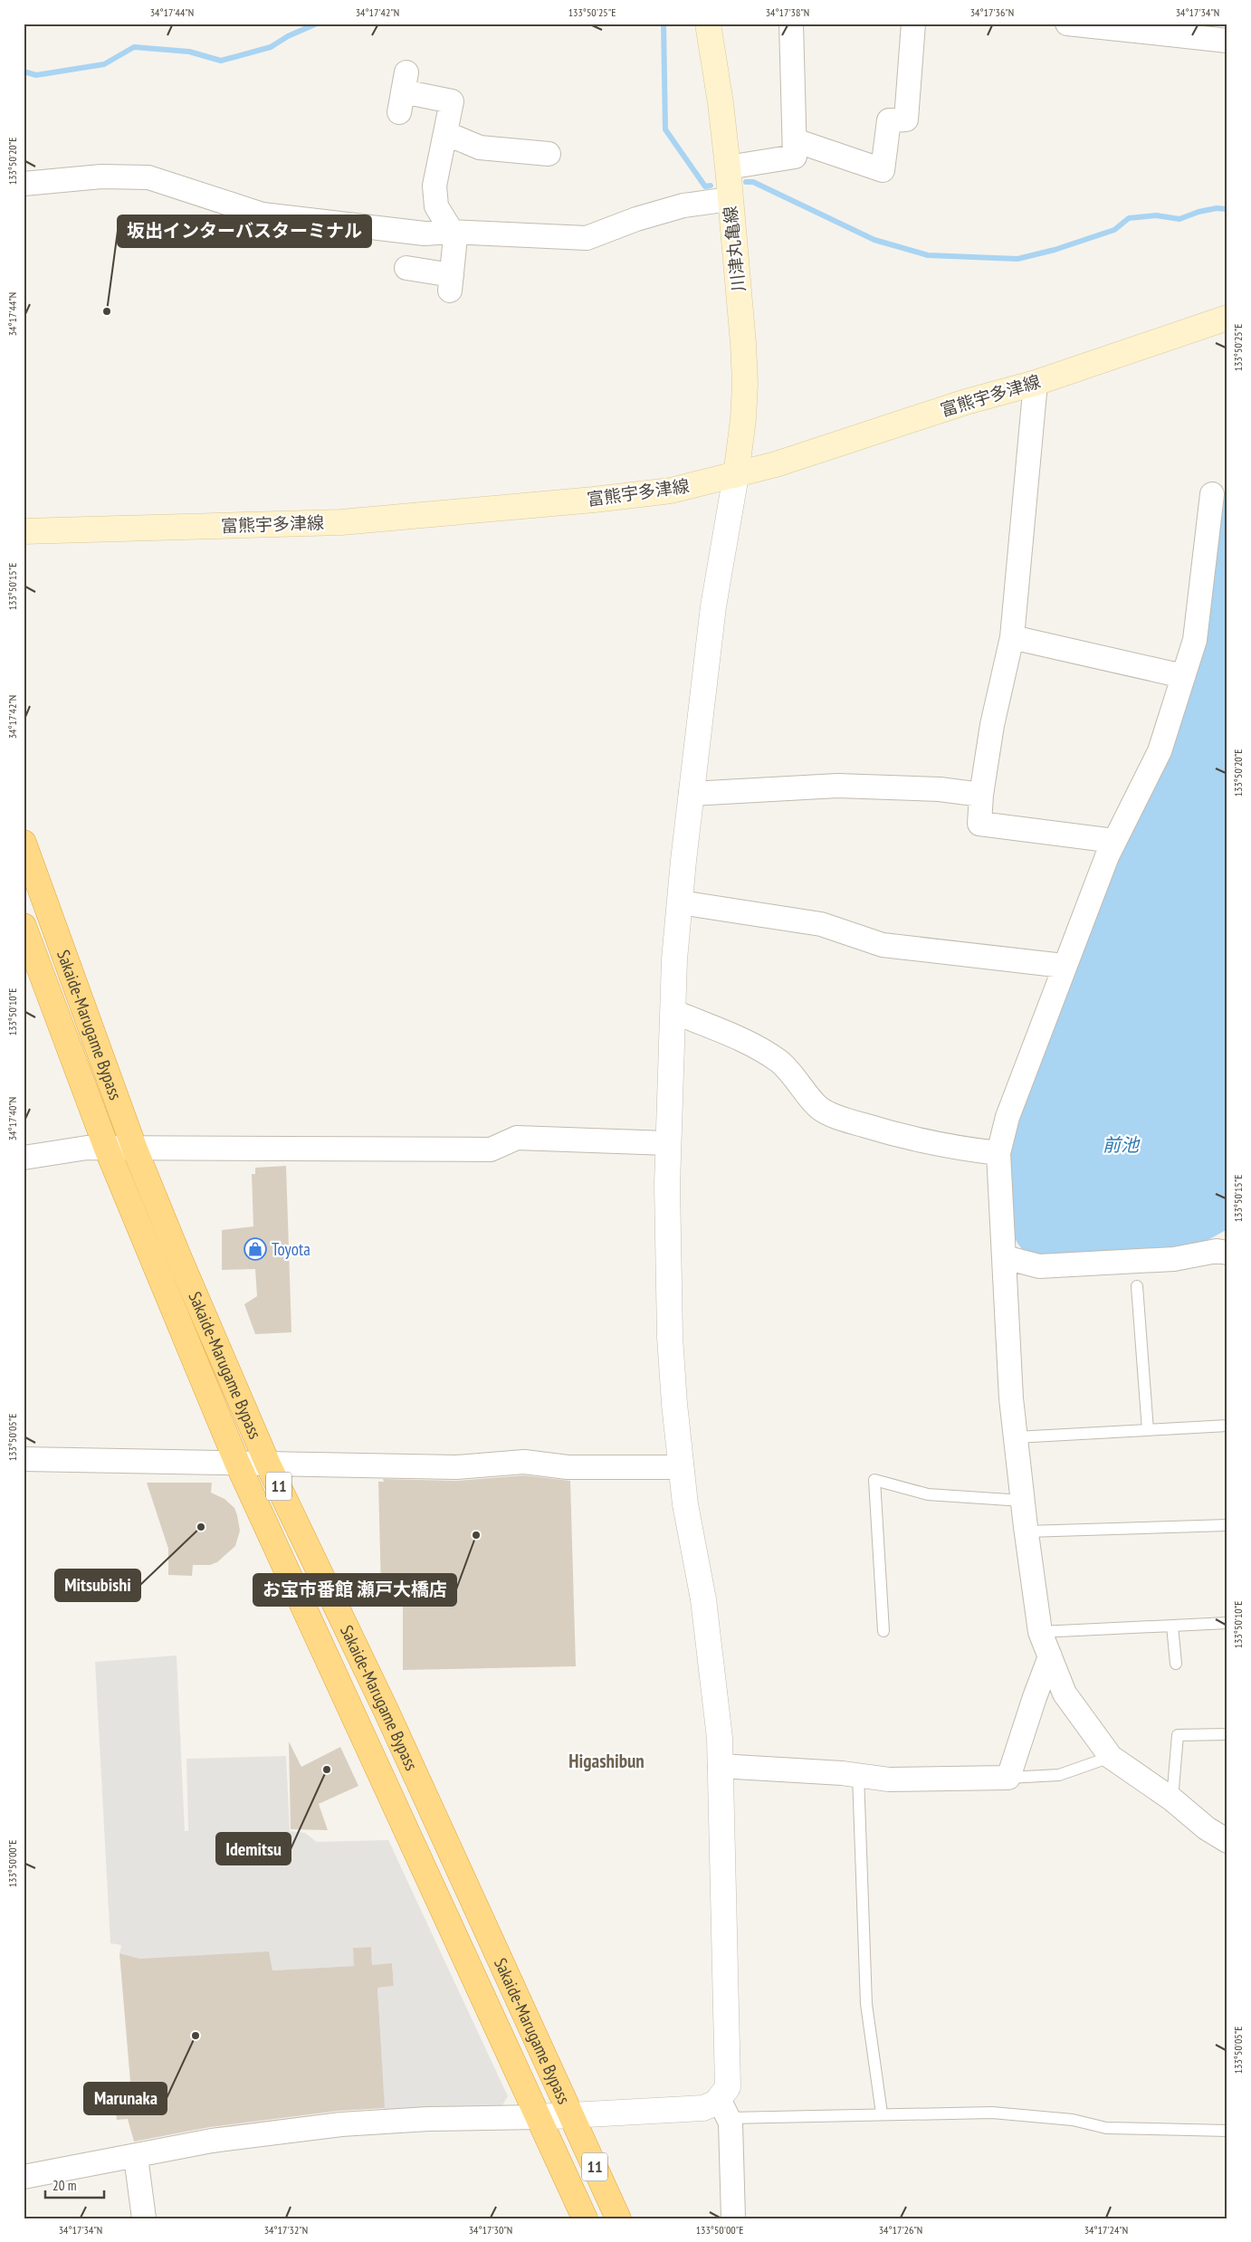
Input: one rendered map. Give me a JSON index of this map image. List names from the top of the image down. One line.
{"streets":{"highway":["Sakaide-Marugame Bypass","11"],"main road":["川津丸亀線","富熊宇多津線"]},"crossings":[["川津丸亀線","富熊宇多津線"]],"districts":["Higashibun"],"water":["前池"],"places":{"other":["坂出インターバスターミナル","Mitsubishi","お宝市番館 瀬戸大橋店","Idemitsu","Marunaka"],"shop":["Toyota"]},"scale_bar":"20 m","coordinates":["34°17'44\"N","34°17'42\"N","133°50'25\"E","34°17'38\"N","34°17'36\"N","34°17'34\"N","133°50'20\"E","133°50'15\"E","133°50'10\"E","34°17'40\"N","133°50'05\"E","133°50'00\"E","34°17'32\"N","34°17'30\"N","34°17'26\"N","34°17'24\"N"]}
